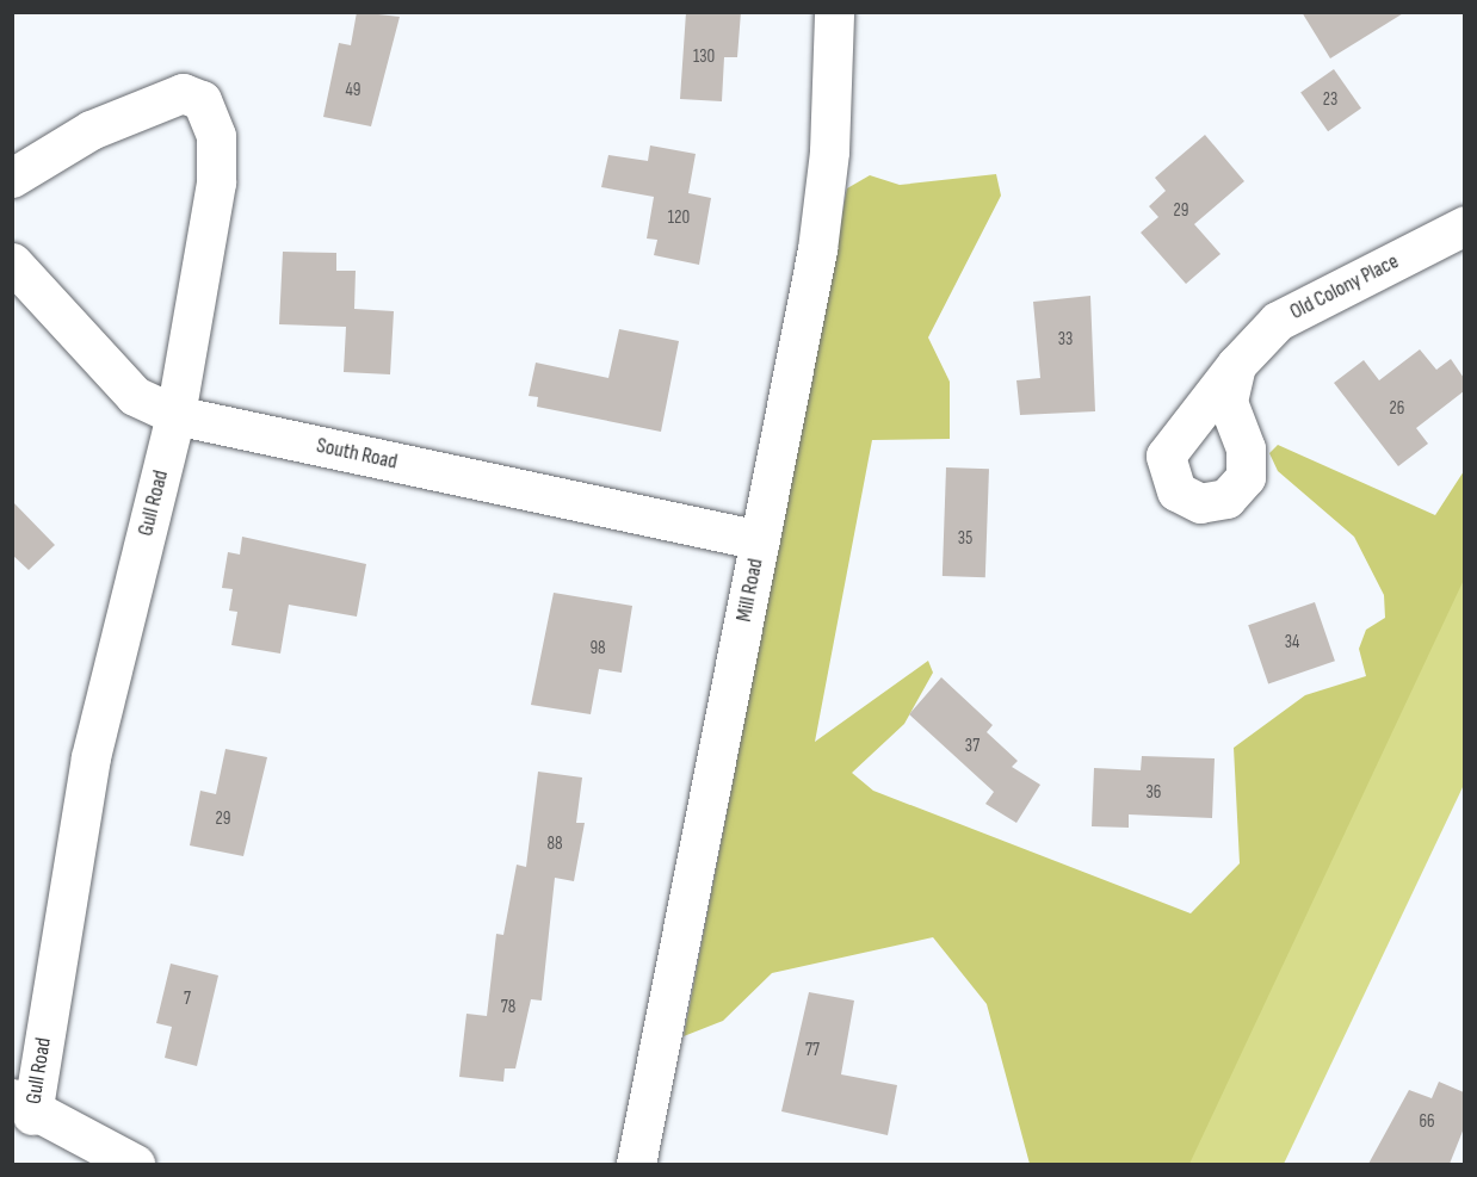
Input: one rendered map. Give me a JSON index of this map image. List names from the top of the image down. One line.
{"streets":{"street":["Old Colony Place","South Road","Gull Road","Mill Road"]},"crossings":[["South Road","Gull Road"],["South Road","Mill Road"]],"house_numbers":["130","49","23","29","120","33","26","35","34","98","37","36","29","88","7","78","77","66"]}
